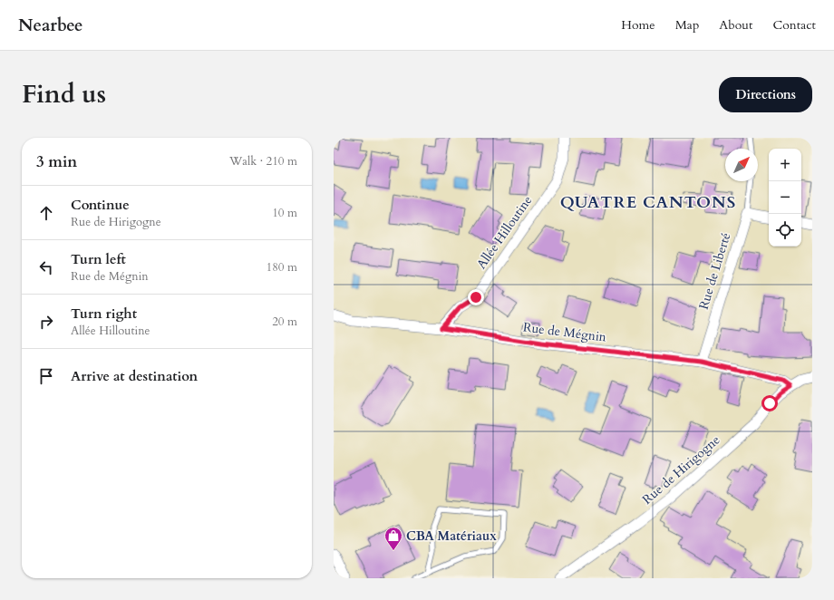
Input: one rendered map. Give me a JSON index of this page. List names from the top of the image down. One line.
{"streets":{"street":["Allée Hilloutine","Rue de Liberté","Rue de Mégnin","Rue de Hirigogne"]},"crossings":[["Allée Hilloutine","Rue de Mégnin"],["Rue de Liberté","Rue de Mégnin"],["Rue de Mégnin","Rue de Hirigogne"]],"districts":["QUATRE CANTONS"],"places":{"shop":["CBA Matériaux"]},"north":"top right","page":{"header":"Nearbee","nav":["Home","Map","About","Contact"],"title":"Find us","buttons":"Directions","heading":["3 min","Walk · 210 m"],"map_buttons":["+","−"],"list":[["Continue","Rue de Hirigogne","10 m"],["Turn left","Rue de Mégnin","180 m"],["Turn right","Allée Hilloutine","20 m"],"Arrive at destination"]}}
